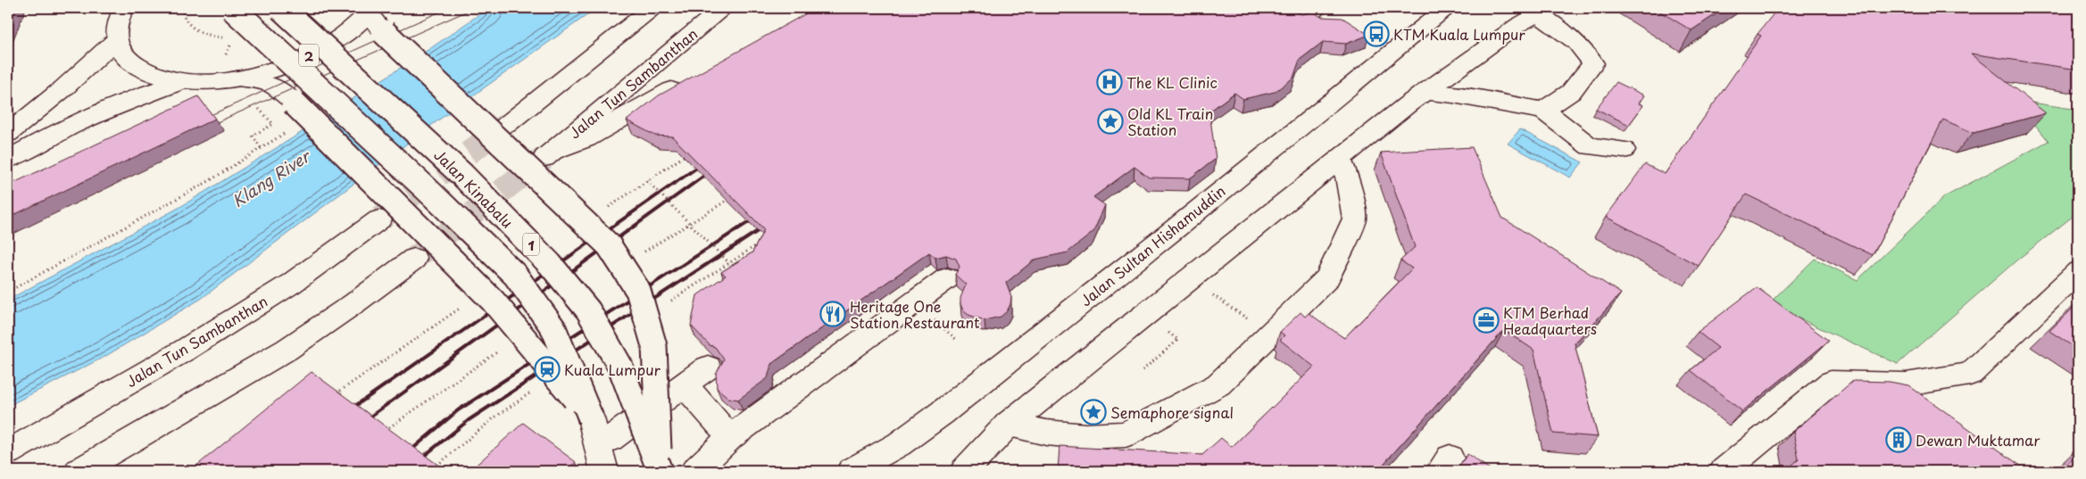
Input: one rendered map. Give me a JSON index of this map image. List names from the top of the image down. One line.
{"streets":{"main road":["2","Jalan Tun Sambanthan","Jalan Kinabalu","1","Jalan Sultan Hishamuddin"]},"water":["Klang River"],"places":{"bus stop":["KTM Kuala Lumpur"],"hospital":["The KL Clinic"],"place":["Old KL Train Station","Semaphore signal"],"restaurant":["Heritage One Station Restaurant"],"office":["KTM Berhad Headquarters"],"station":["Kuala Lumpur"],"building":["Dewan Muktamar"]}}
